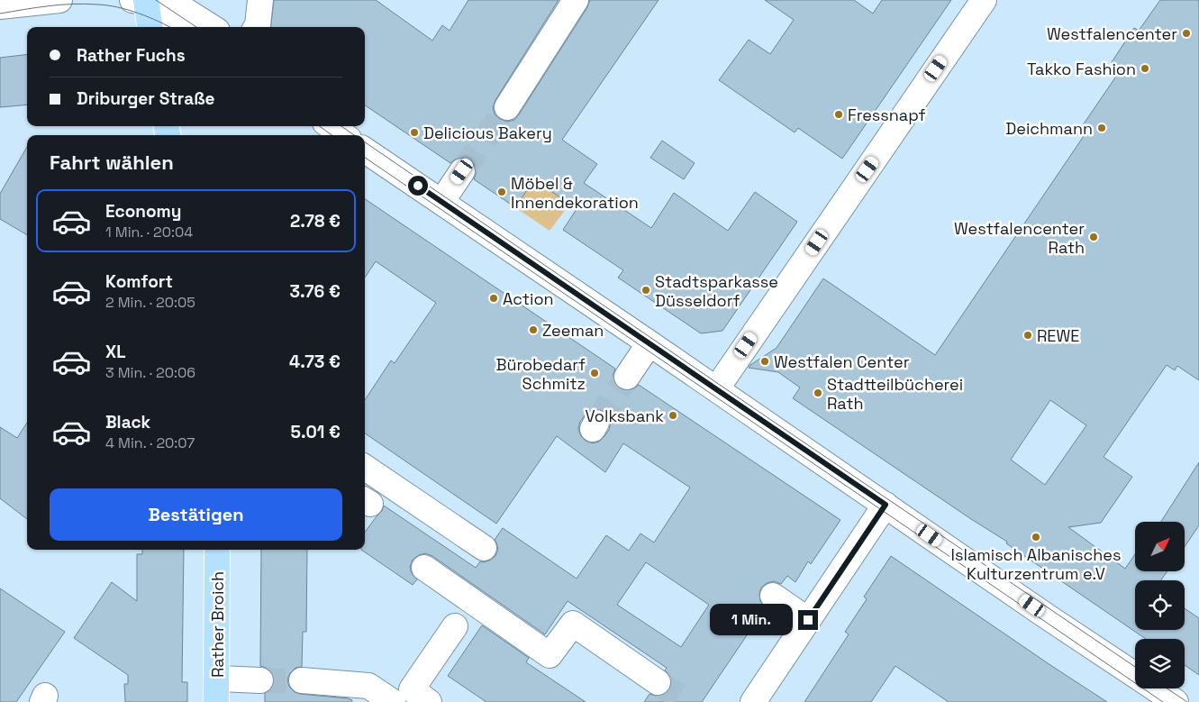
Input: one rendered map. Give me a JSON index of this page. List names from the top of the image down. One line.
{"streets":{"main road":["Rather Broich"]},"places":["Westfalencenter","Takko Fashion","Fressnapf","Deichmann","Delicious Bakery","Möbel & Innendekoration","Westfalencenter Rath","Stadtsparkasse Düsseldorf","Action","Zeeman","REWE","Westfalen Center","Bürobedarf Schmitz","Stadtteilbücherei Rath","Volksbank","Islamisch Albanisches Kulturzentrum e.V"],"north":"top right","page":{"banner":["Rather Fuchs","Driburger Straße"],"heading":"Fahrt wählen","list":[{"name":"Economy","note":"1 Min. · 20:04","value":"2.78 €"},{"name":"Komfort","note":"2 Min. · 20:05","value":"3.76 €"},{"name":"XL","note":"3 Min. · 20:06","value":"4.73 €"},{"name":"Black","note":"4 Min. · 20:07","value":"5.01 €"}],"buttons":"Bestätigen","bubble":"1 Min."}}
